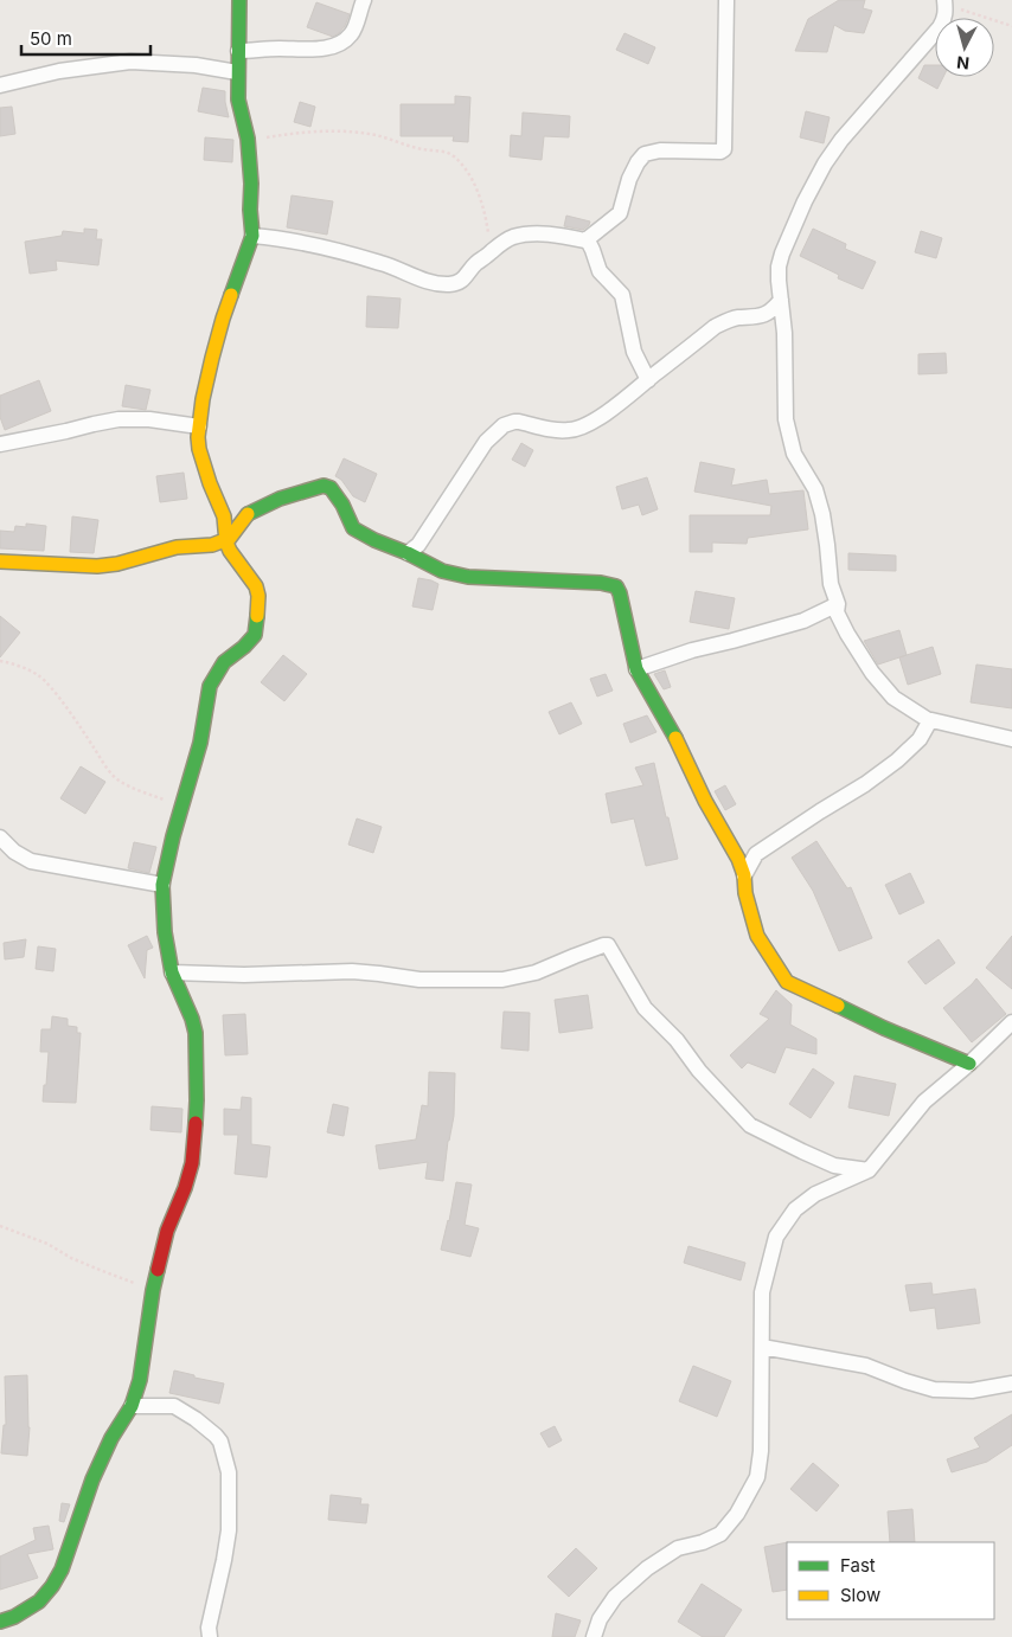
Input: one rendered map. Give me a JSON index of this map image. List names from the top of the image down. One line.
{"legend":["Fast","Slow"],"scale_bar":"50 m","north":"bottom"}
